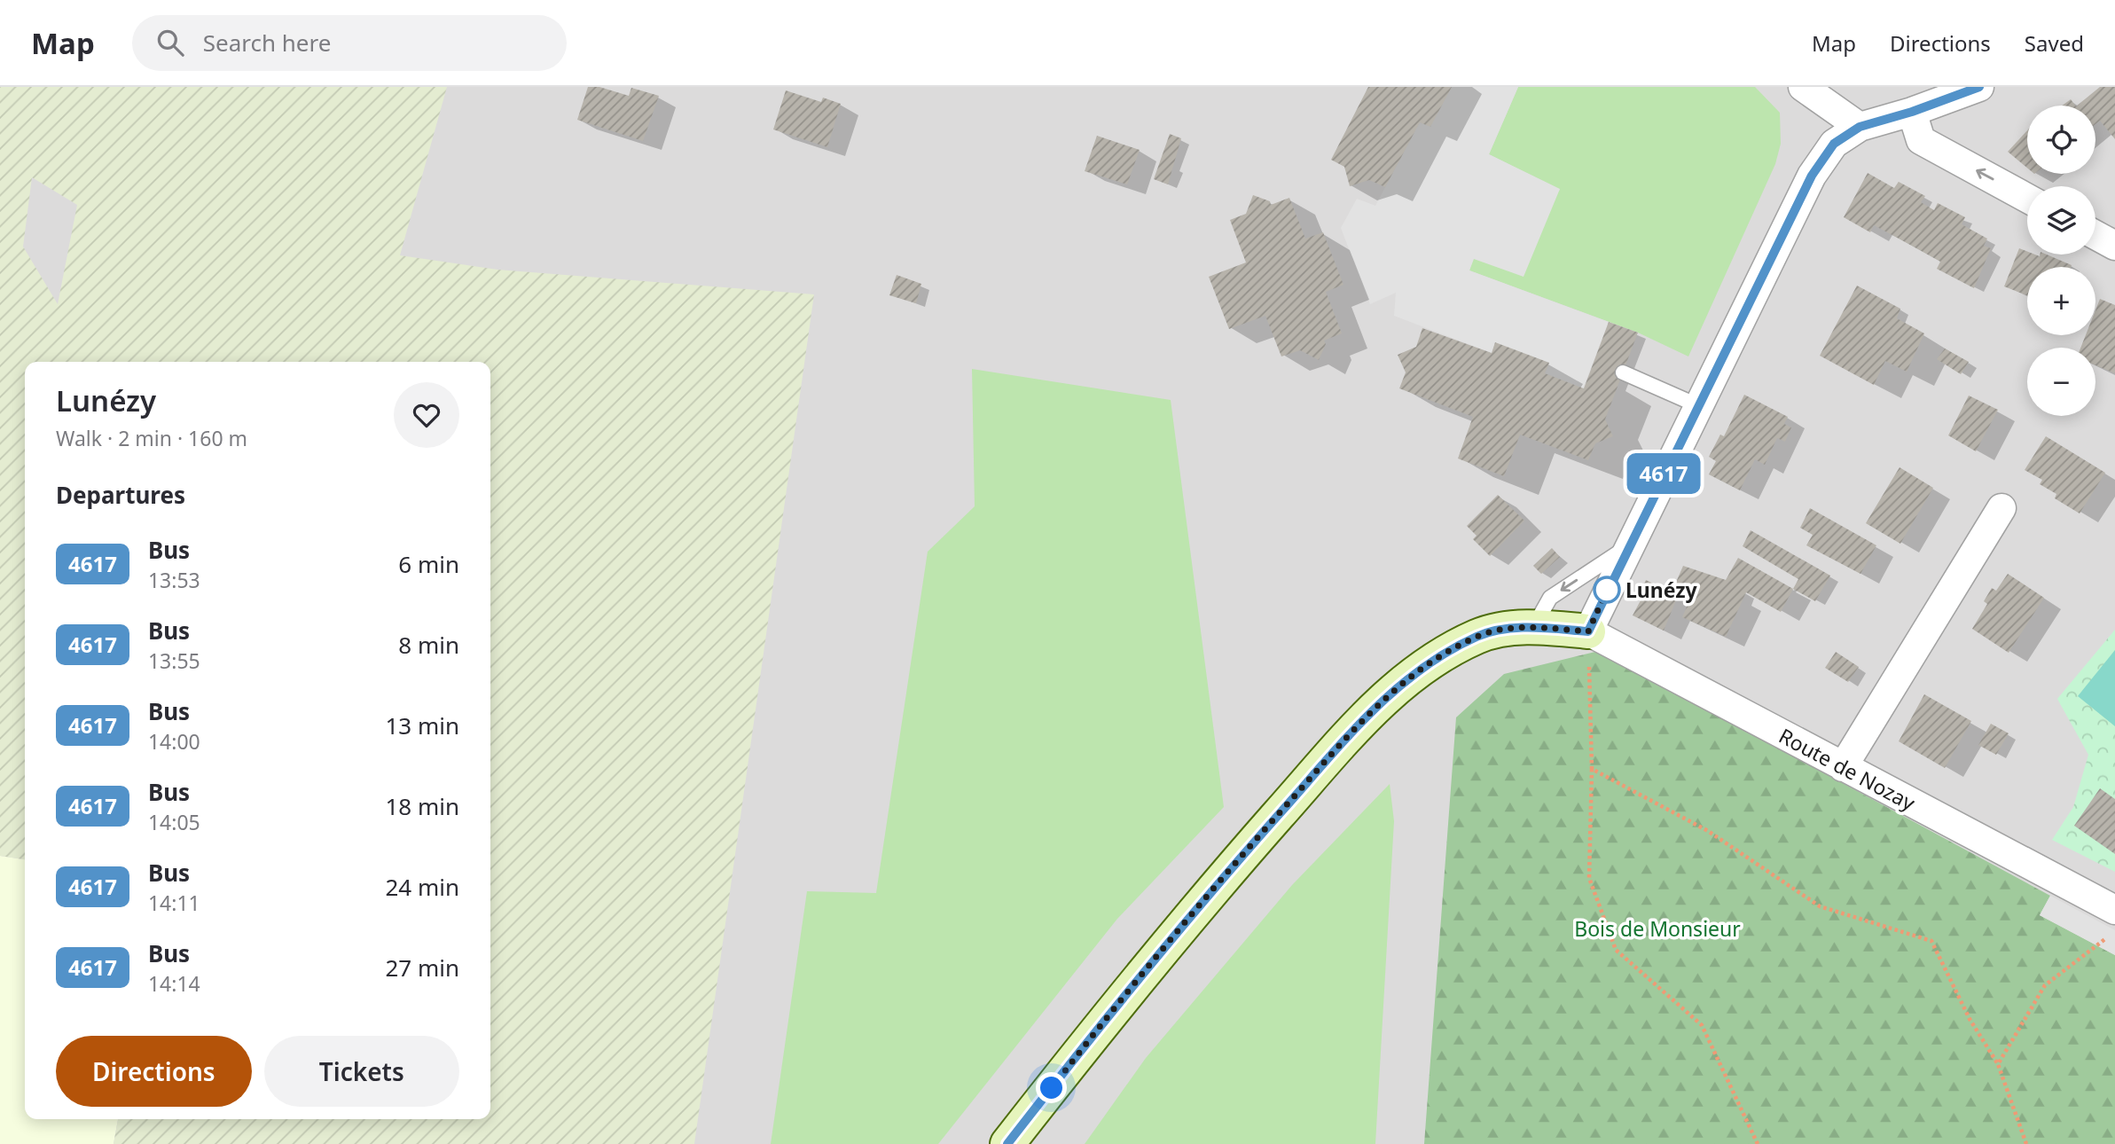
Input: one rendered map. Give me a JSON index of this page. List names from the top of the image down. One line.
{"streets":{"street":["Route de Nozay"]},"parks":["Bois de Monsieur"],"places":["Lunézy"],"lines":["bus line 4617"],"page":{"header":"Map","search":"Search here","nav":["Map","Directions","Saved"],"on_map":"4617","map_buttons":["+","−"],"heading":[["Lunézy","Walk · 2 min · 160 m"],"Departures"],"list":[{"mark":"4617","name":"Bus","note":"13:53","value":"6 min"},{"mark":"4617","name":"Bus","note":"13:55","value":"8 min"},{"mark":"4617","name":"Bus","note":"14:00","value":"13 min"},{"mark":"4617","name":"Bus","note":"14:05","value":"18 min"},{"mark":"4617","name":"Bus","note":"14:11","value":"24 min"},{"mark":"4617","name":"Bus","note":"14:14","value":"27 min"}],"buttons":["Directions","Tickets"]}}
